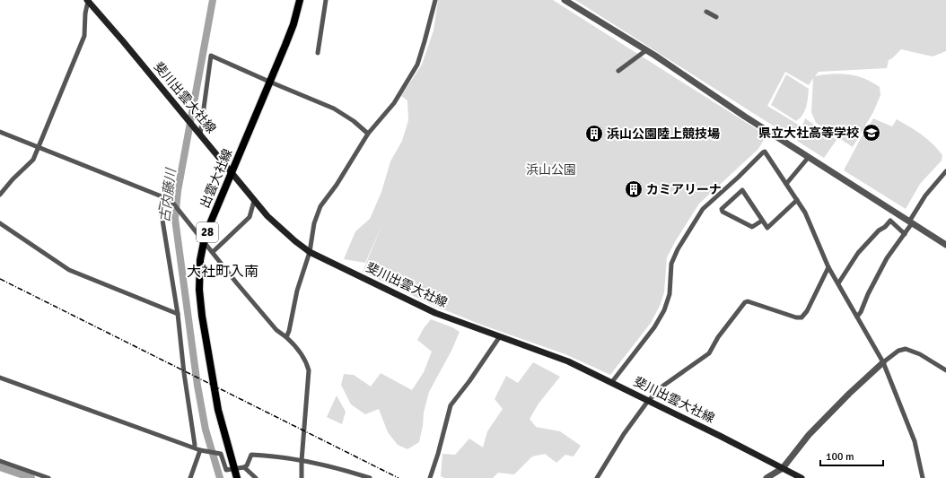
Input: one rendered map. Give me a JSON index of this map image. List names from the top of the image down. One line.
{"streets":{"main road":["斐川出雲大社線","出雲大社線","28"]},"crossings":[["斐川出雲大社線","出雲大社線"]],"districts":["大社町入南"],"water":["古内藤川"],"parks":["浜山公園"],"places":{"school or university":["県立大社高等学校"],"building":["浜山公園陸上競技場","カミアリーナ"]},"scale_bar":"100 m"}
